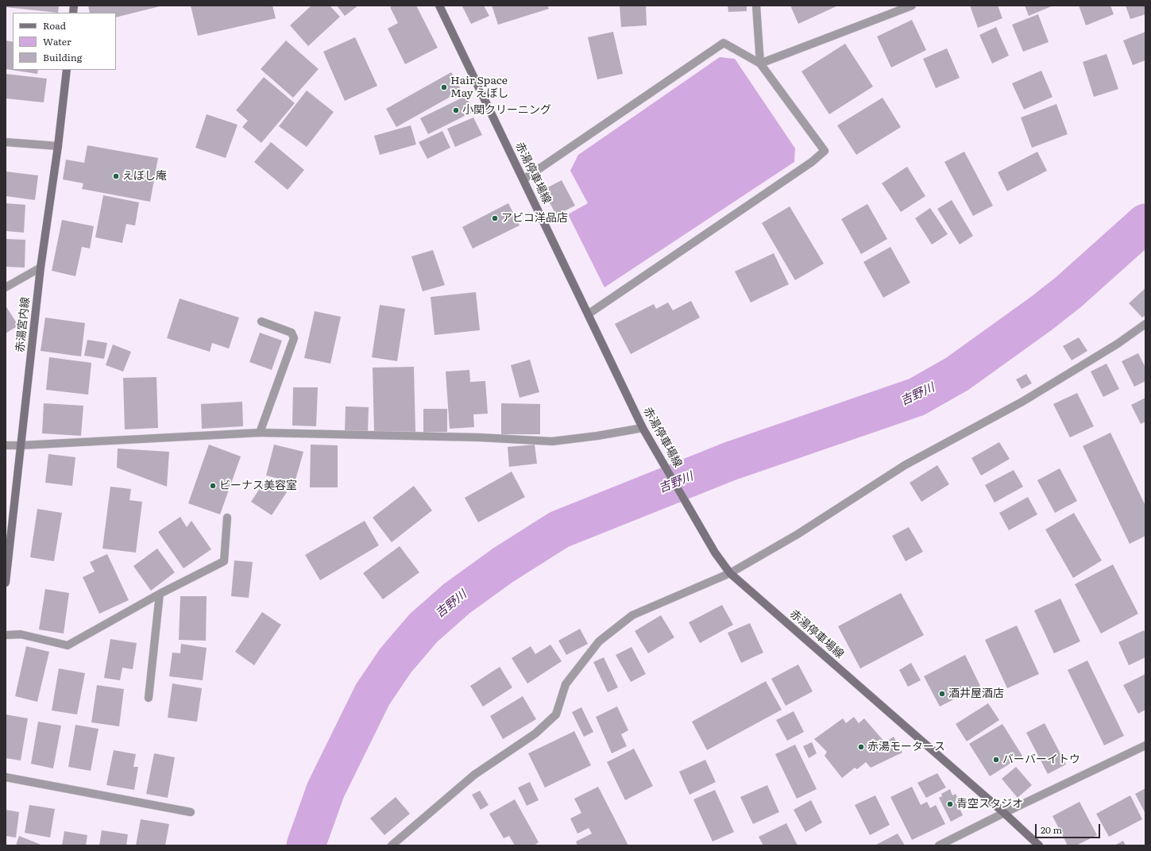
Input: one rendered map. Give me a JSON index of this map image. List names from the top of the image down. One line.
{"streets":{"main road":["赤湯停車場線","赤湯宮内線"]},"water":["吉野川"],"places":["Hair Space May えぼし","小関クリーニング","えぼし庵","アビコ洋品店","ビーナス美容室","酒井屋酒店","赤湯モータース","バーバーイトウ","青空スタジオ"],"legend":["Road","Water","Building"],"scale_bar":"20 m"}
